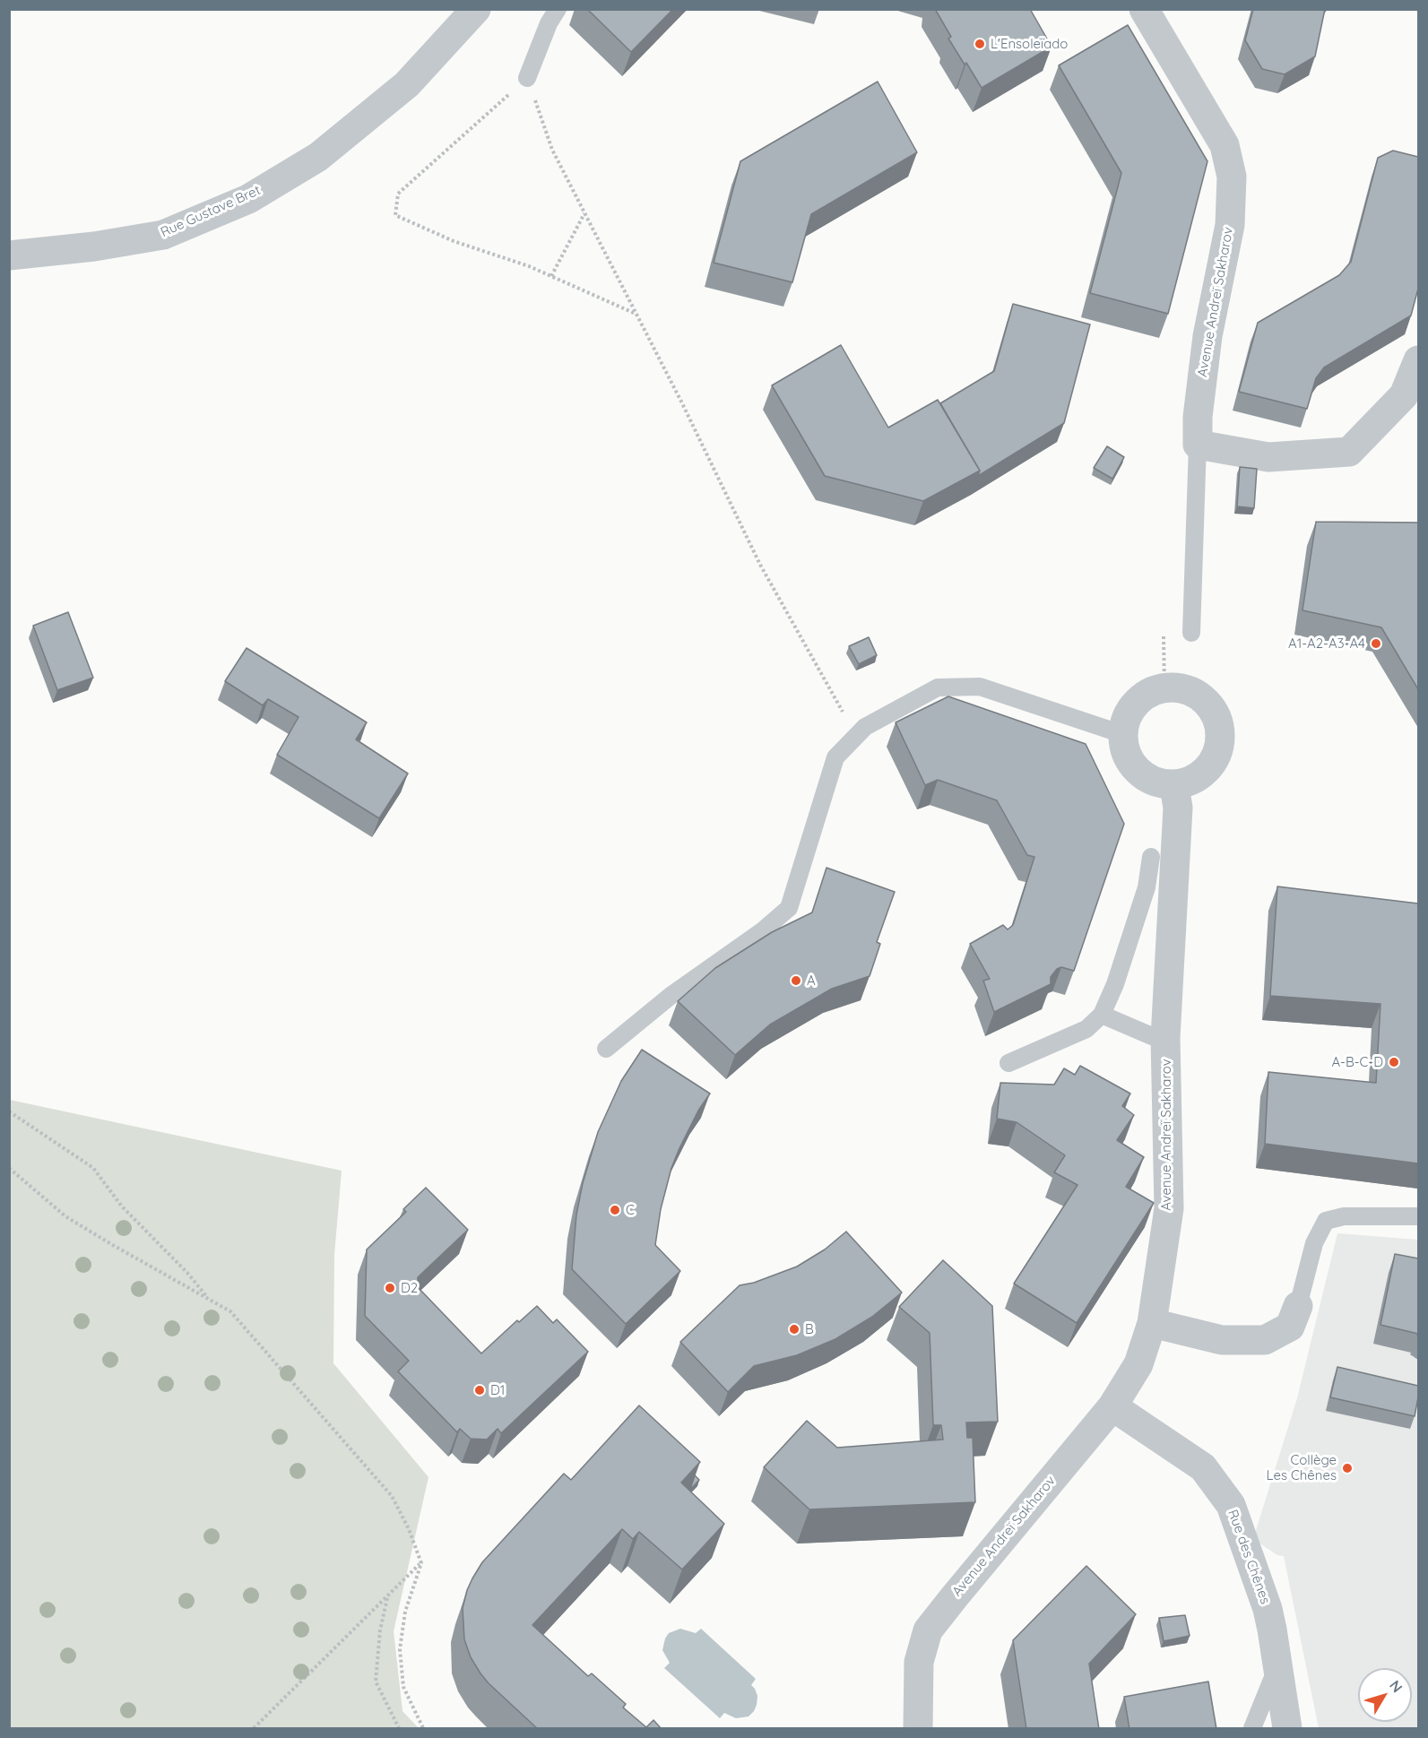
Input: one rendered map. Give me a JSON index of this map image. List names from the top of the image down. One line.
{"streets":{"street":["Rue Gustave Bret","Avenue Andreï Sakharov","Rue des Chênes"]},"crossings":[["Avenue Andreï Sakharov","Rue des Chênes"]],"places":["L'Ensoleïado","A1-A2-A3-A4","A","A-B-C-D","C","D2","B","D1","Collège Les Chênes"],"north":"top right"}
